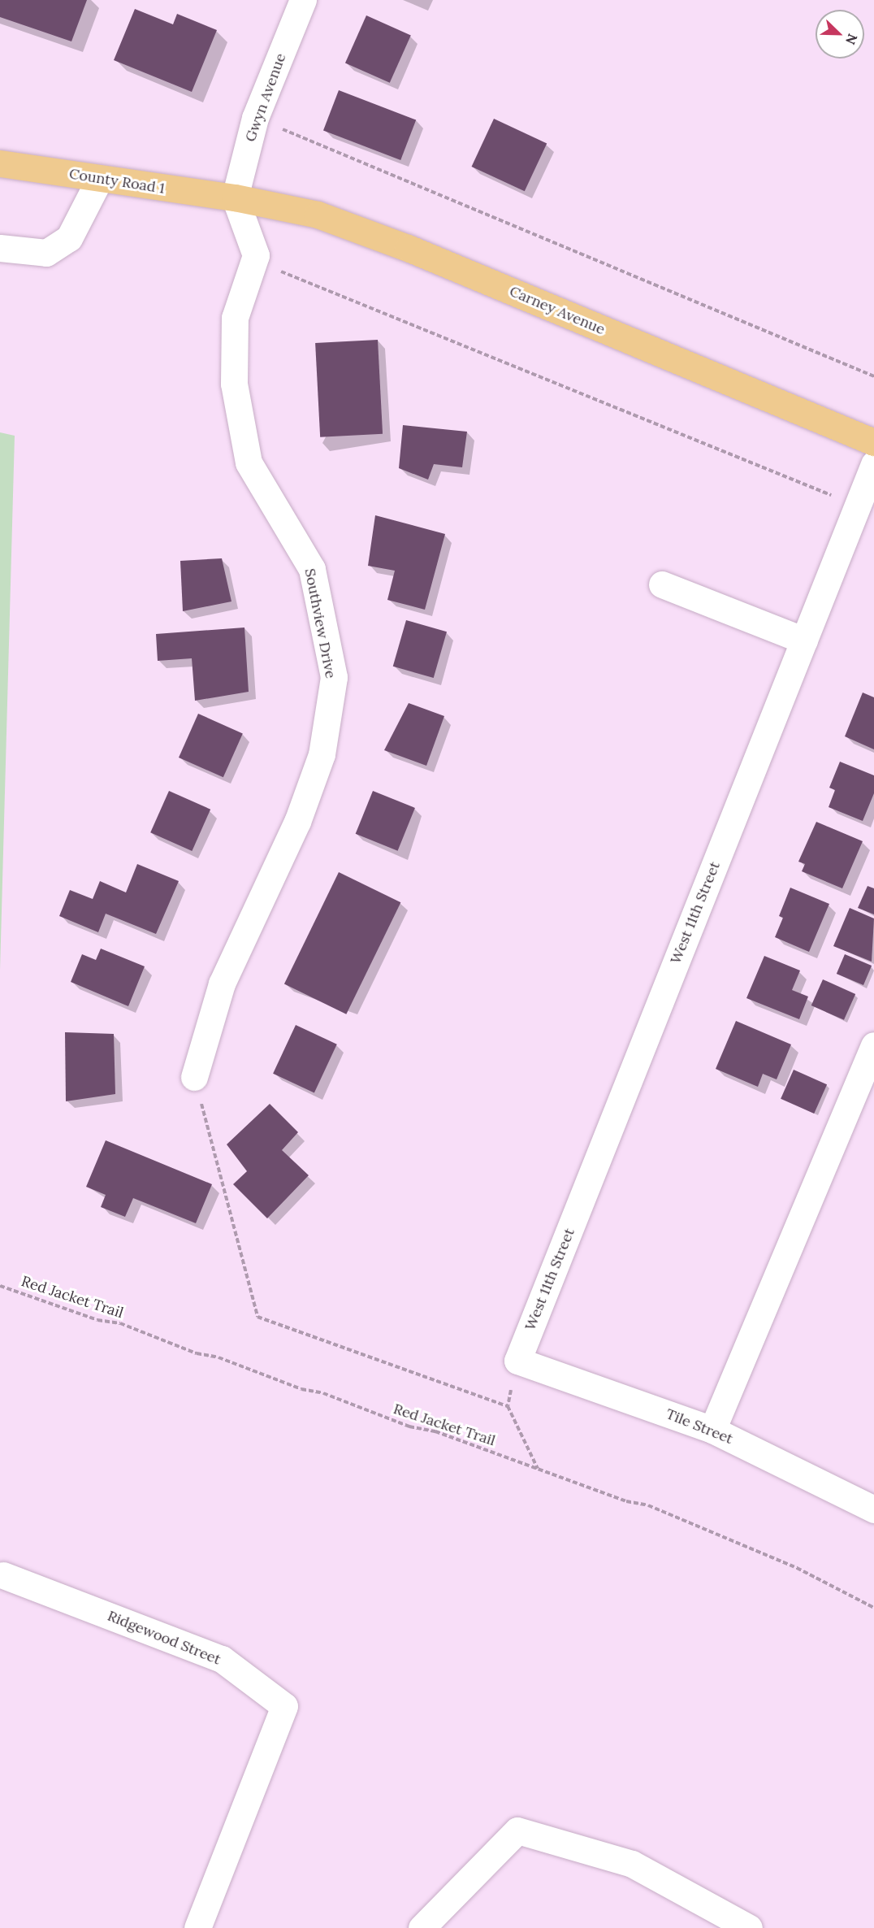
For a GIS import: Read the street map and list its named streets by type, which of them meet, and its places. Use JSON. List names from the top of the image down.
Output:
{
  "streets": {
    "main road": ["County Road 1", "Carney Avenue"],
    "street": [
      "Gwyn Avenue",
      "Southview Drive",
      "West 11th Street",
      "Tile Street",
      "Ridgewood Street"
    ],
    "path": ["Red Jacket Trail"]
  },
  "crossings": [
    ["Gwyn Avenue", "County Road 1"],
    ["Gwyn Avenue", "Carney Avenue"],
    ["County Road 1", "Carney Avenue"],
    ["West 11th Street", "Tile Street"]
  ],
  "north": "bottom right"
}
